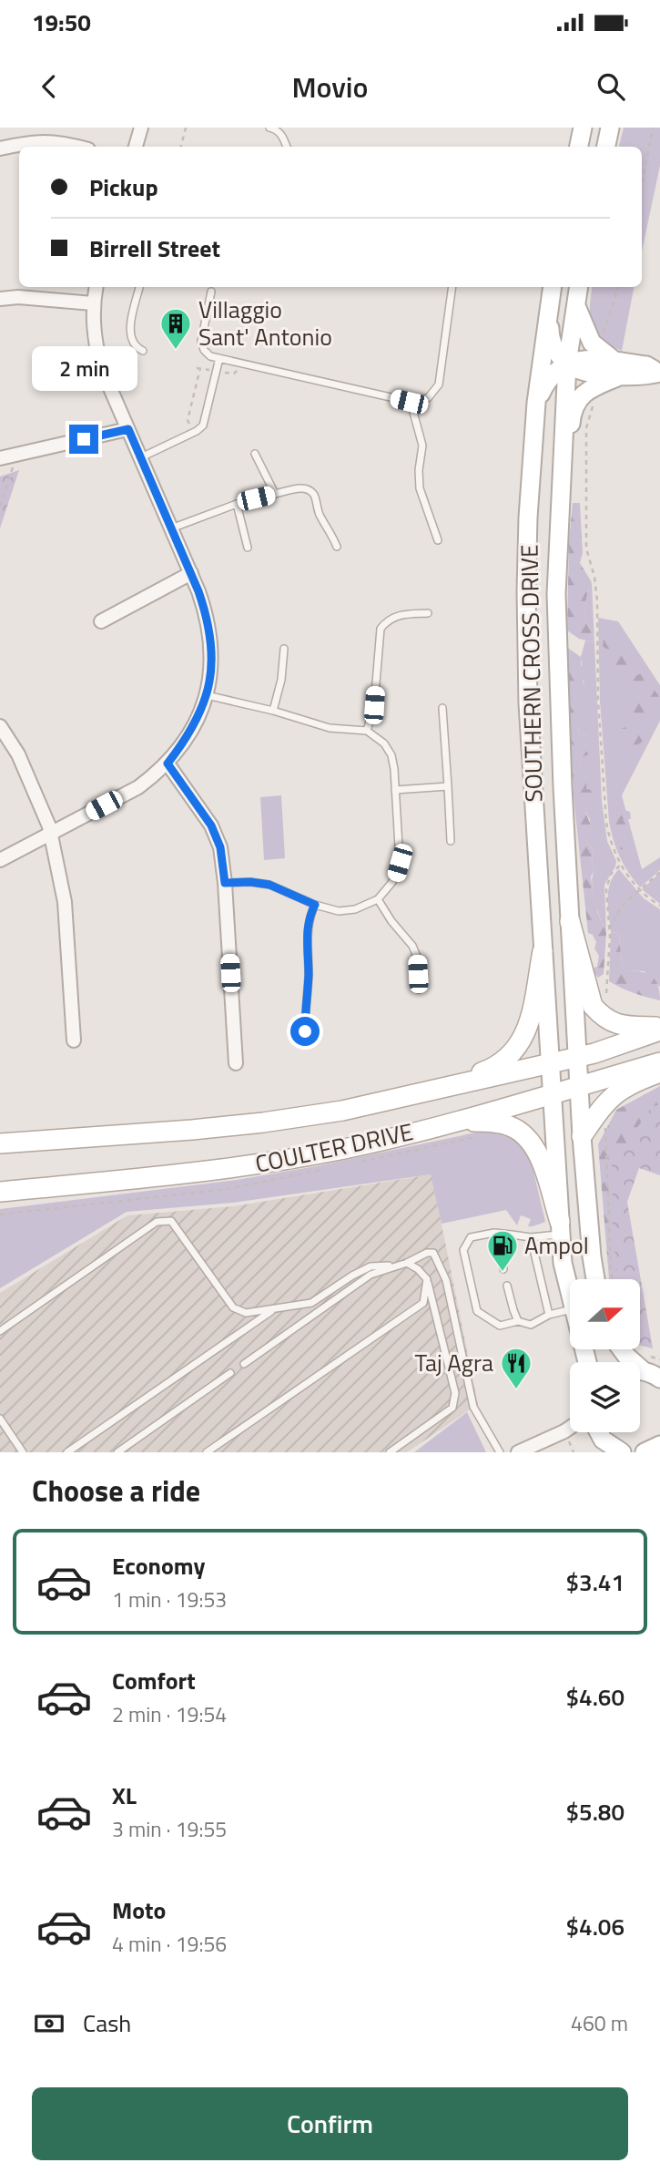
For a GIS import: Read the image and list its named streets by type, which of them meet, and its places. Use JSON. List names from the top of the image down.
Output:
{
  "streets": {
    "main road": ["SOUTHERN CROSS DRIVE", "COULTER DRIVE"]
  },
  "crossings": [
    ["SOUTHERN CROSS DRIVE", "COULTER DRIVE"]
  ],
  "places": {
    "building": ["Villaggio Sant' Antonio"],
    "fuel station": ["Ampol"],
    "restaurant": ["Taj Agra"]
  },
  "north": "right",
  "page": {
    "status": "19:50",
    "header": "Movio",
    "banner": ["Pickup", "Birrell Street"],
    "bubble": "2 min",
    "heading": "Choose a ride",
    "list": [
      {
        "name": "Economy",
        "note": "1 min · 19:53",
        "value": "$3.41"
      },
      {
        "name": "Comfort",
        "note": "2 min · 19:54",
        "value": "$4.60"
      },
      {
        "name": "XL",
        "note": "3 min · 19:55",
        "value": "$5.80"
      },
      {
        "name": "Moto",
        "note": "4 min · 19:56",
        "value": "$4.06"
      }
    ],
    "pay": ["Cash", "460 m"],
    "buttons": "Confirm"
  }
}
